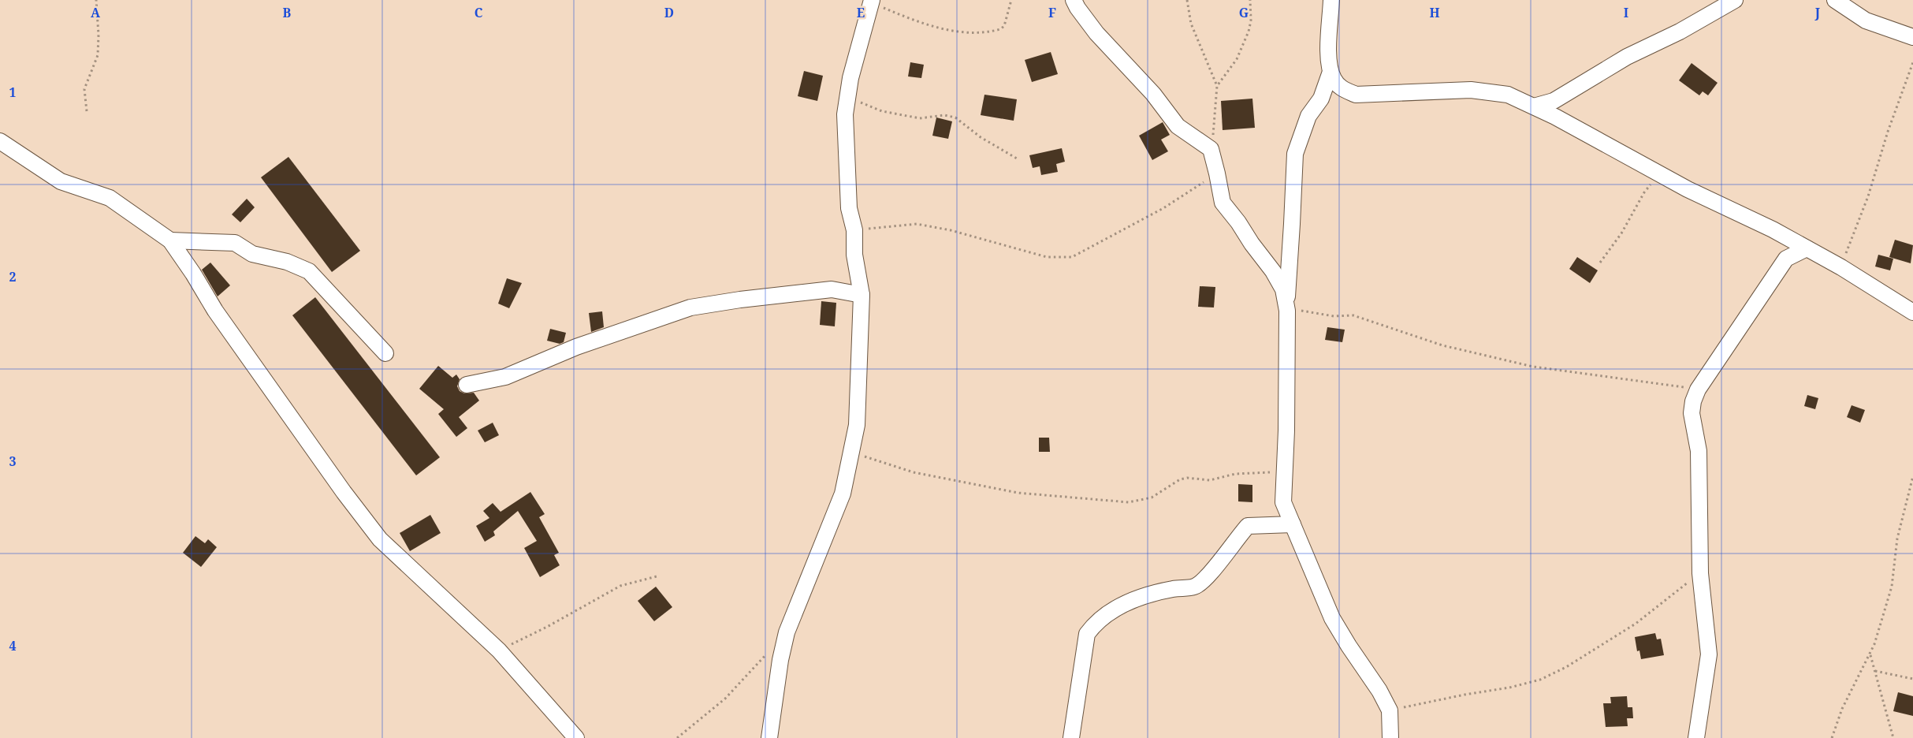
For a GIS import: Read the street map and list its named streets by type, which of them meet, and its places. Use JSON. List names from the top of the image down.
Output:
{
  "grid": {
    "columns": [
      "A",
      "B",
      "C",
      "D",
      "E",
      "F",
      "G",
      "H",
      "I",
      "J"
    ],
    "rows": [
      "1",
      "2",
      "3",
      "4"
    ]
  }
}
